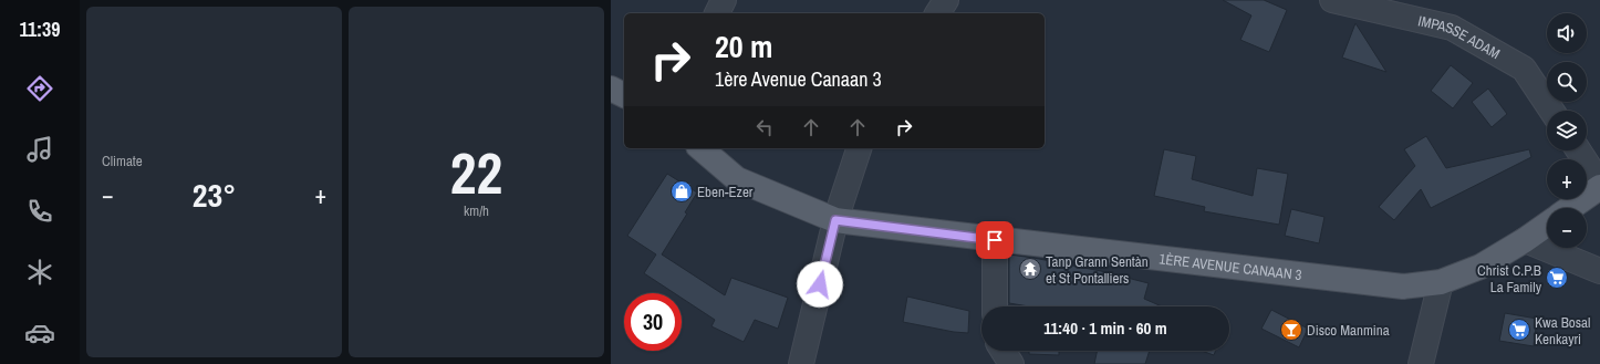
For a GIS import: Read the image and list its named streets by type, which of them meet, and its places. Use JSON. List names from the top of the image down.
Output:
{
  "streets": {
    "main road": ["1ÈRE AVENUE CANAAN 3"],
    "street": ["IMPASSE ADAM"]
  },
  "places": {
    "shop": ["Eben-Ezer"],
    "temple": ["Tanp Grann Sentàn et St Pontalliers"],
    "supermarket": ["Christ C.P.B La Family", "Kwa Bosal Kenkayri"],
    "bar": ["Disco Manmina"]
  },
  "page": {
    "tabs": "11:39",
    "tile": [
      "Climate",
      ["22", "km/h"]
    ],
    "map_buttons": ["+", "−"],
    "turn": ["20 m", "1ère Avenue Canaan 3"],
    "heat": ["−", "23°", "+"],
    "limit": "30",
    "trip": "11:40 · 1 min · 60 m"
  }
}
